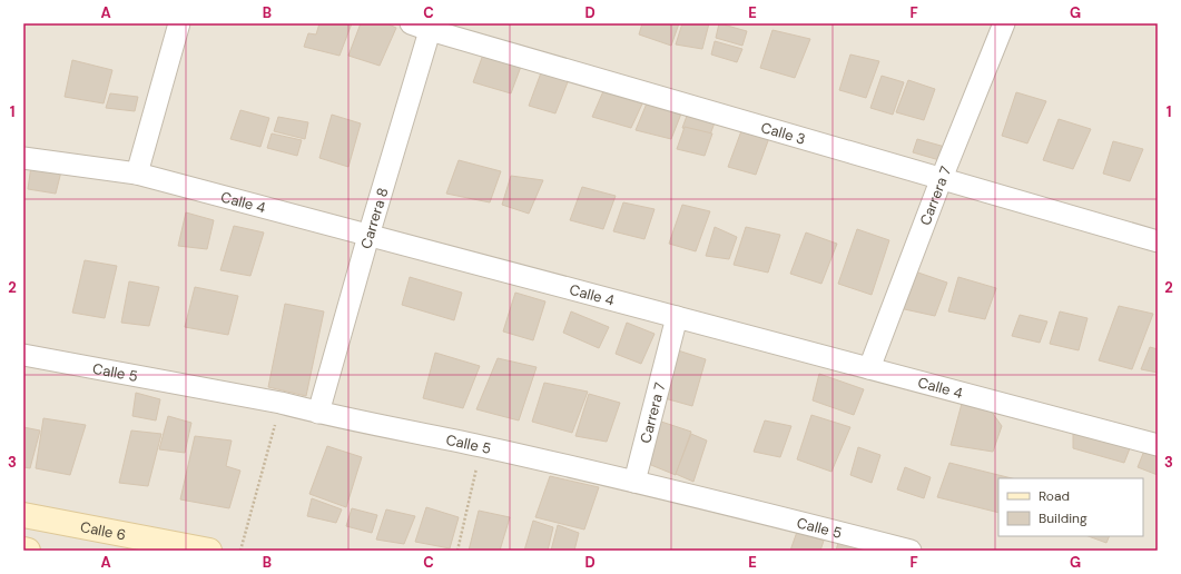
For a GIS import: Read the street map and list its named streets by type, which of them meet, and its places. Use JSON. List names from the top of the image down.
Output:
{
  "streets": {
    "street": [
      "Calle 3",
      "Carrera 7",
      "Calle 4",
      "Carrera 8",
      "Calle 5",
      "Calle 6"
    ]
  },
  "crossings": [
    ["Calle 3", "Carrera 7"],
    ["Calle 3", "Carrera 8"],
    ["Carrera 7", "Calle 4"],
    ["Carrera 7", "Calle 5"],
    ["Calle 4", "Carrera 8"],
    ["Carrera 8", "Calle 5"]
  ],
  "legend": ["Road", "Building"],
  "grid": {
    "columns": [
      "A",
      "B",
      "C",
      "D",
      "E",
      "F",
      "G"
    ],
    "rows": ["1", "2", "3"]
  }
}
